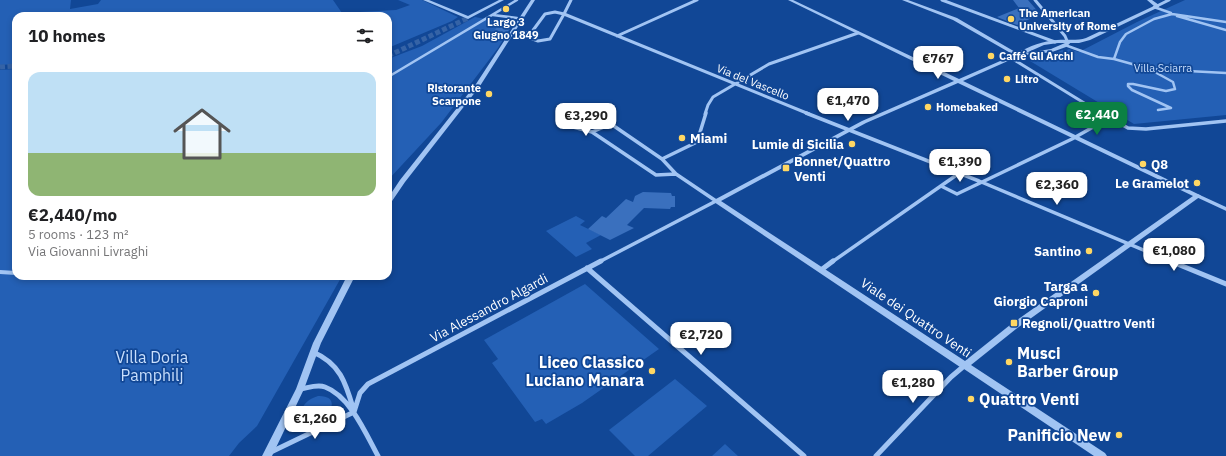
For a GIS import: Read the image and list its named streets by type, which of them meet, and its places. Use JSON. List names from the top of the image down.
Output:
{
  "streets": {
    "street": ["Via del Vascello", "Via Alessandro Algardi", "Viale dei Quattro Venti"]
  },
  "crossings": [
    ["Via Alessandro Algardi", "Viale dei Quattro Venti"]
  ],
  "parks": ["Villa Sciarra", "Villa Doria Pamphilj"],
  "places": {
    "other": [
      "Largo 3 Giugno 1849",
      "The American University of Rome",
      "Caffé Gli Archi",
      "Litro",
      "Ristorante Scarpone",
      "Homebaked",
      "Miami",
      "Lumie di Sicilia",
      "Q8",
      "Le Gramelot",
      "Santino",
      "Targa a Giorgio Caproni",
      "Musci Barber Group",
      "Liceo Classico Luciano Manara",
      "Quattro Venti",
      "Panificio New"
    ],
    "transit": ["Bonnet/Quattro Venti", "Regnoli/Quattro Venti"]
  },
  "page": {
    "heading": "10 homes",
    "price": [
      "€767",
      "€1,470",
      "€2,440",
      "€3,290",
      "€1,390",
      "€2,360",
      "€1,080",
      "€2,720",
      "€1,280",
      "€1,260"
    ],
    "list": [
      {
        "name": "€2,440/mo",
        "note": "5 rooms · 123 m² · Via Giovanni Livraghi"
      }
    ]
  }
}
